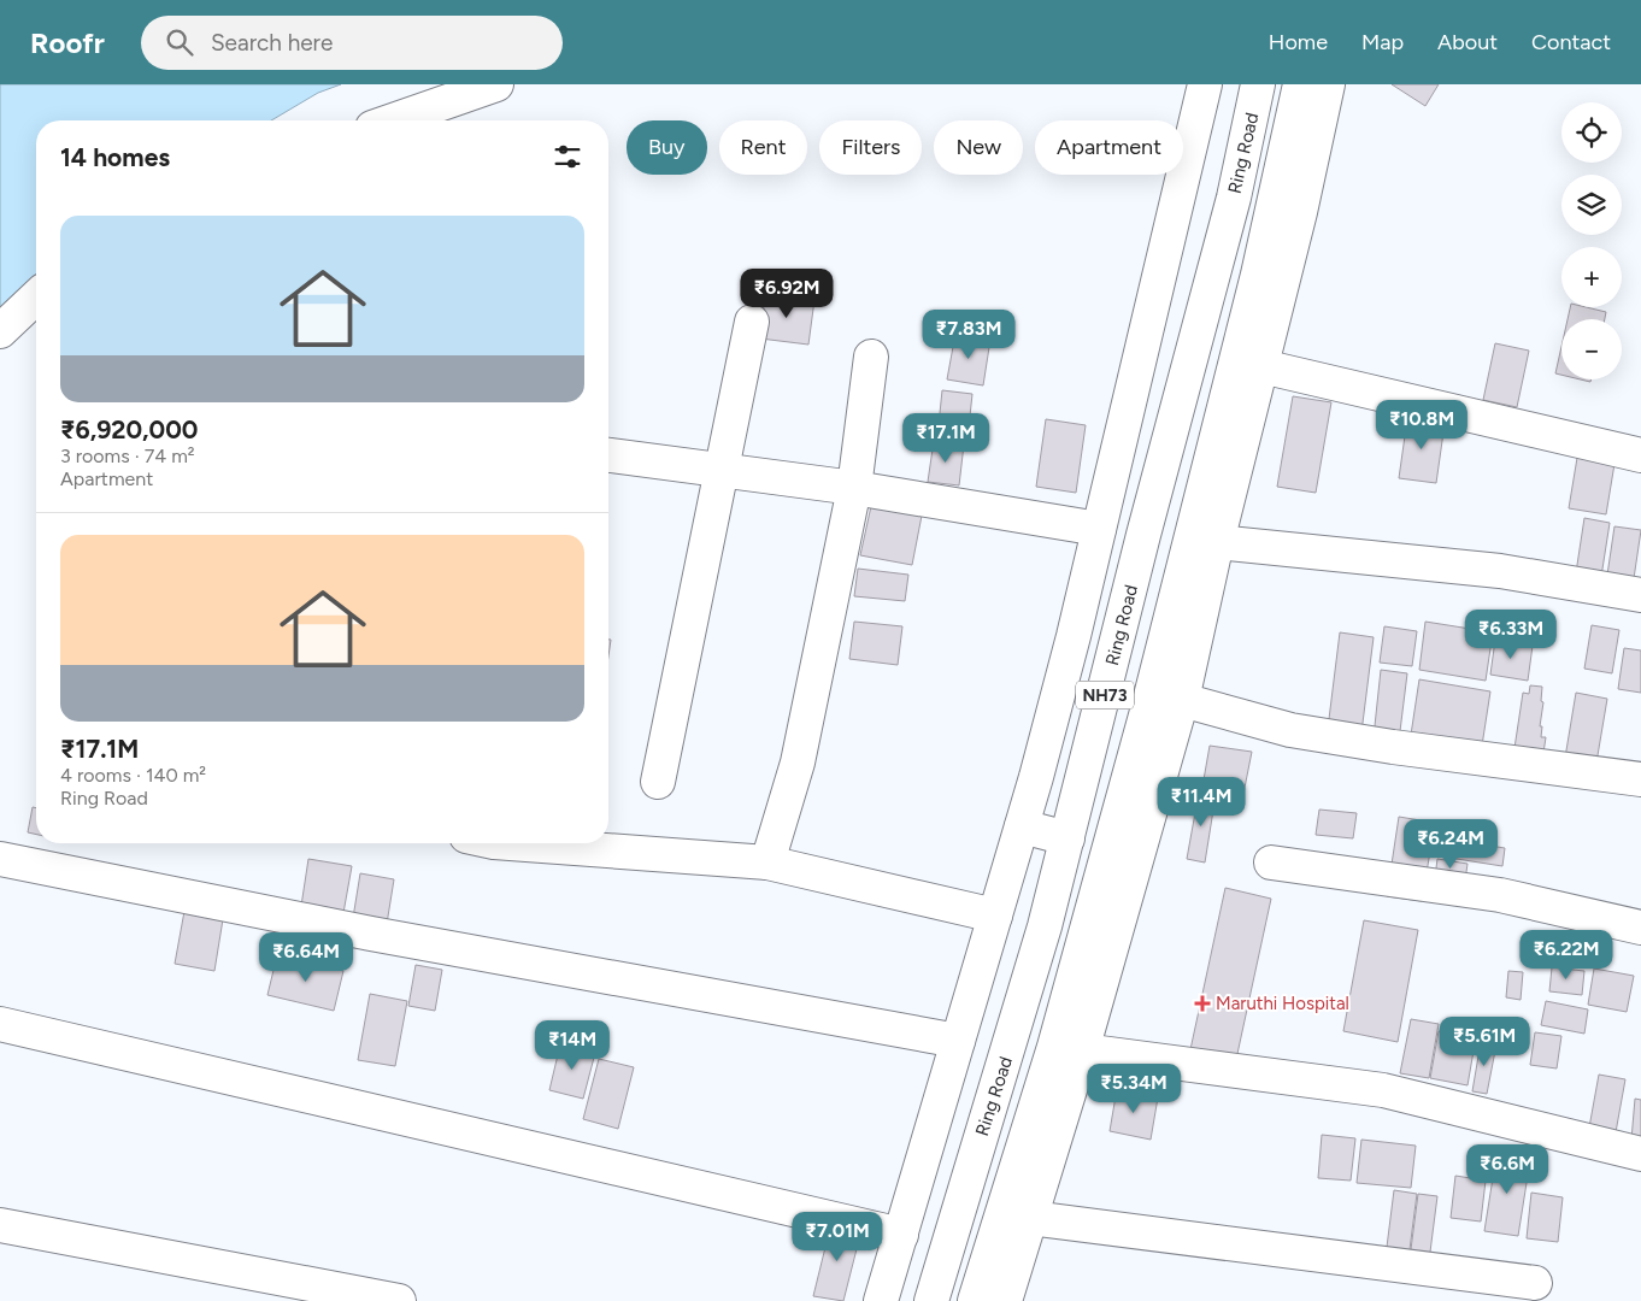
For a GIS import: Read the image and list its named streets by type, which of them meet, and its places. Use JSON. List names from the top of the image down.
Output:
{
  "streets": {
    "main road": ["Ring Road", "NH73"]
  },
  "places": {
    "health": ["Maruthi Hospital"]
  },
  "page": {
    "header": "Roofr",
    "search": "Search here",
    "nav": [
      "Home",
      "Map",
      "About",
      "Contact"
    ],
    "map_buttons": ["+", "−"],
    "chip": [
      "Buy",
      "Rent",
      "Filters",
      "New",
      "Apartment"
    ],
    "heading": "14 homes",
    "list": [
      {
        "name": "₹6,920,000",
        "note": "3 rooms · 74 m² · Apartment"
      },
      {
        "name": "₹17.1M",
        "note": "4 rooms · 140 m² · Ring Road"
      }
    ],
    "price": [
      "₹6.92M",
      "₹7.83M",
      "₹10.8M",
      "₹17.1M",
      "₹6.33M",
      "₹11.4M",
      "₹6.24M",
      "₹6.22M",
      "₹6.64M",
      "₹5.61M",
      "₹14M",
      "₹5.34M",
      "₹6.6M",
      "₹7.01M"
    ]
  }
}
